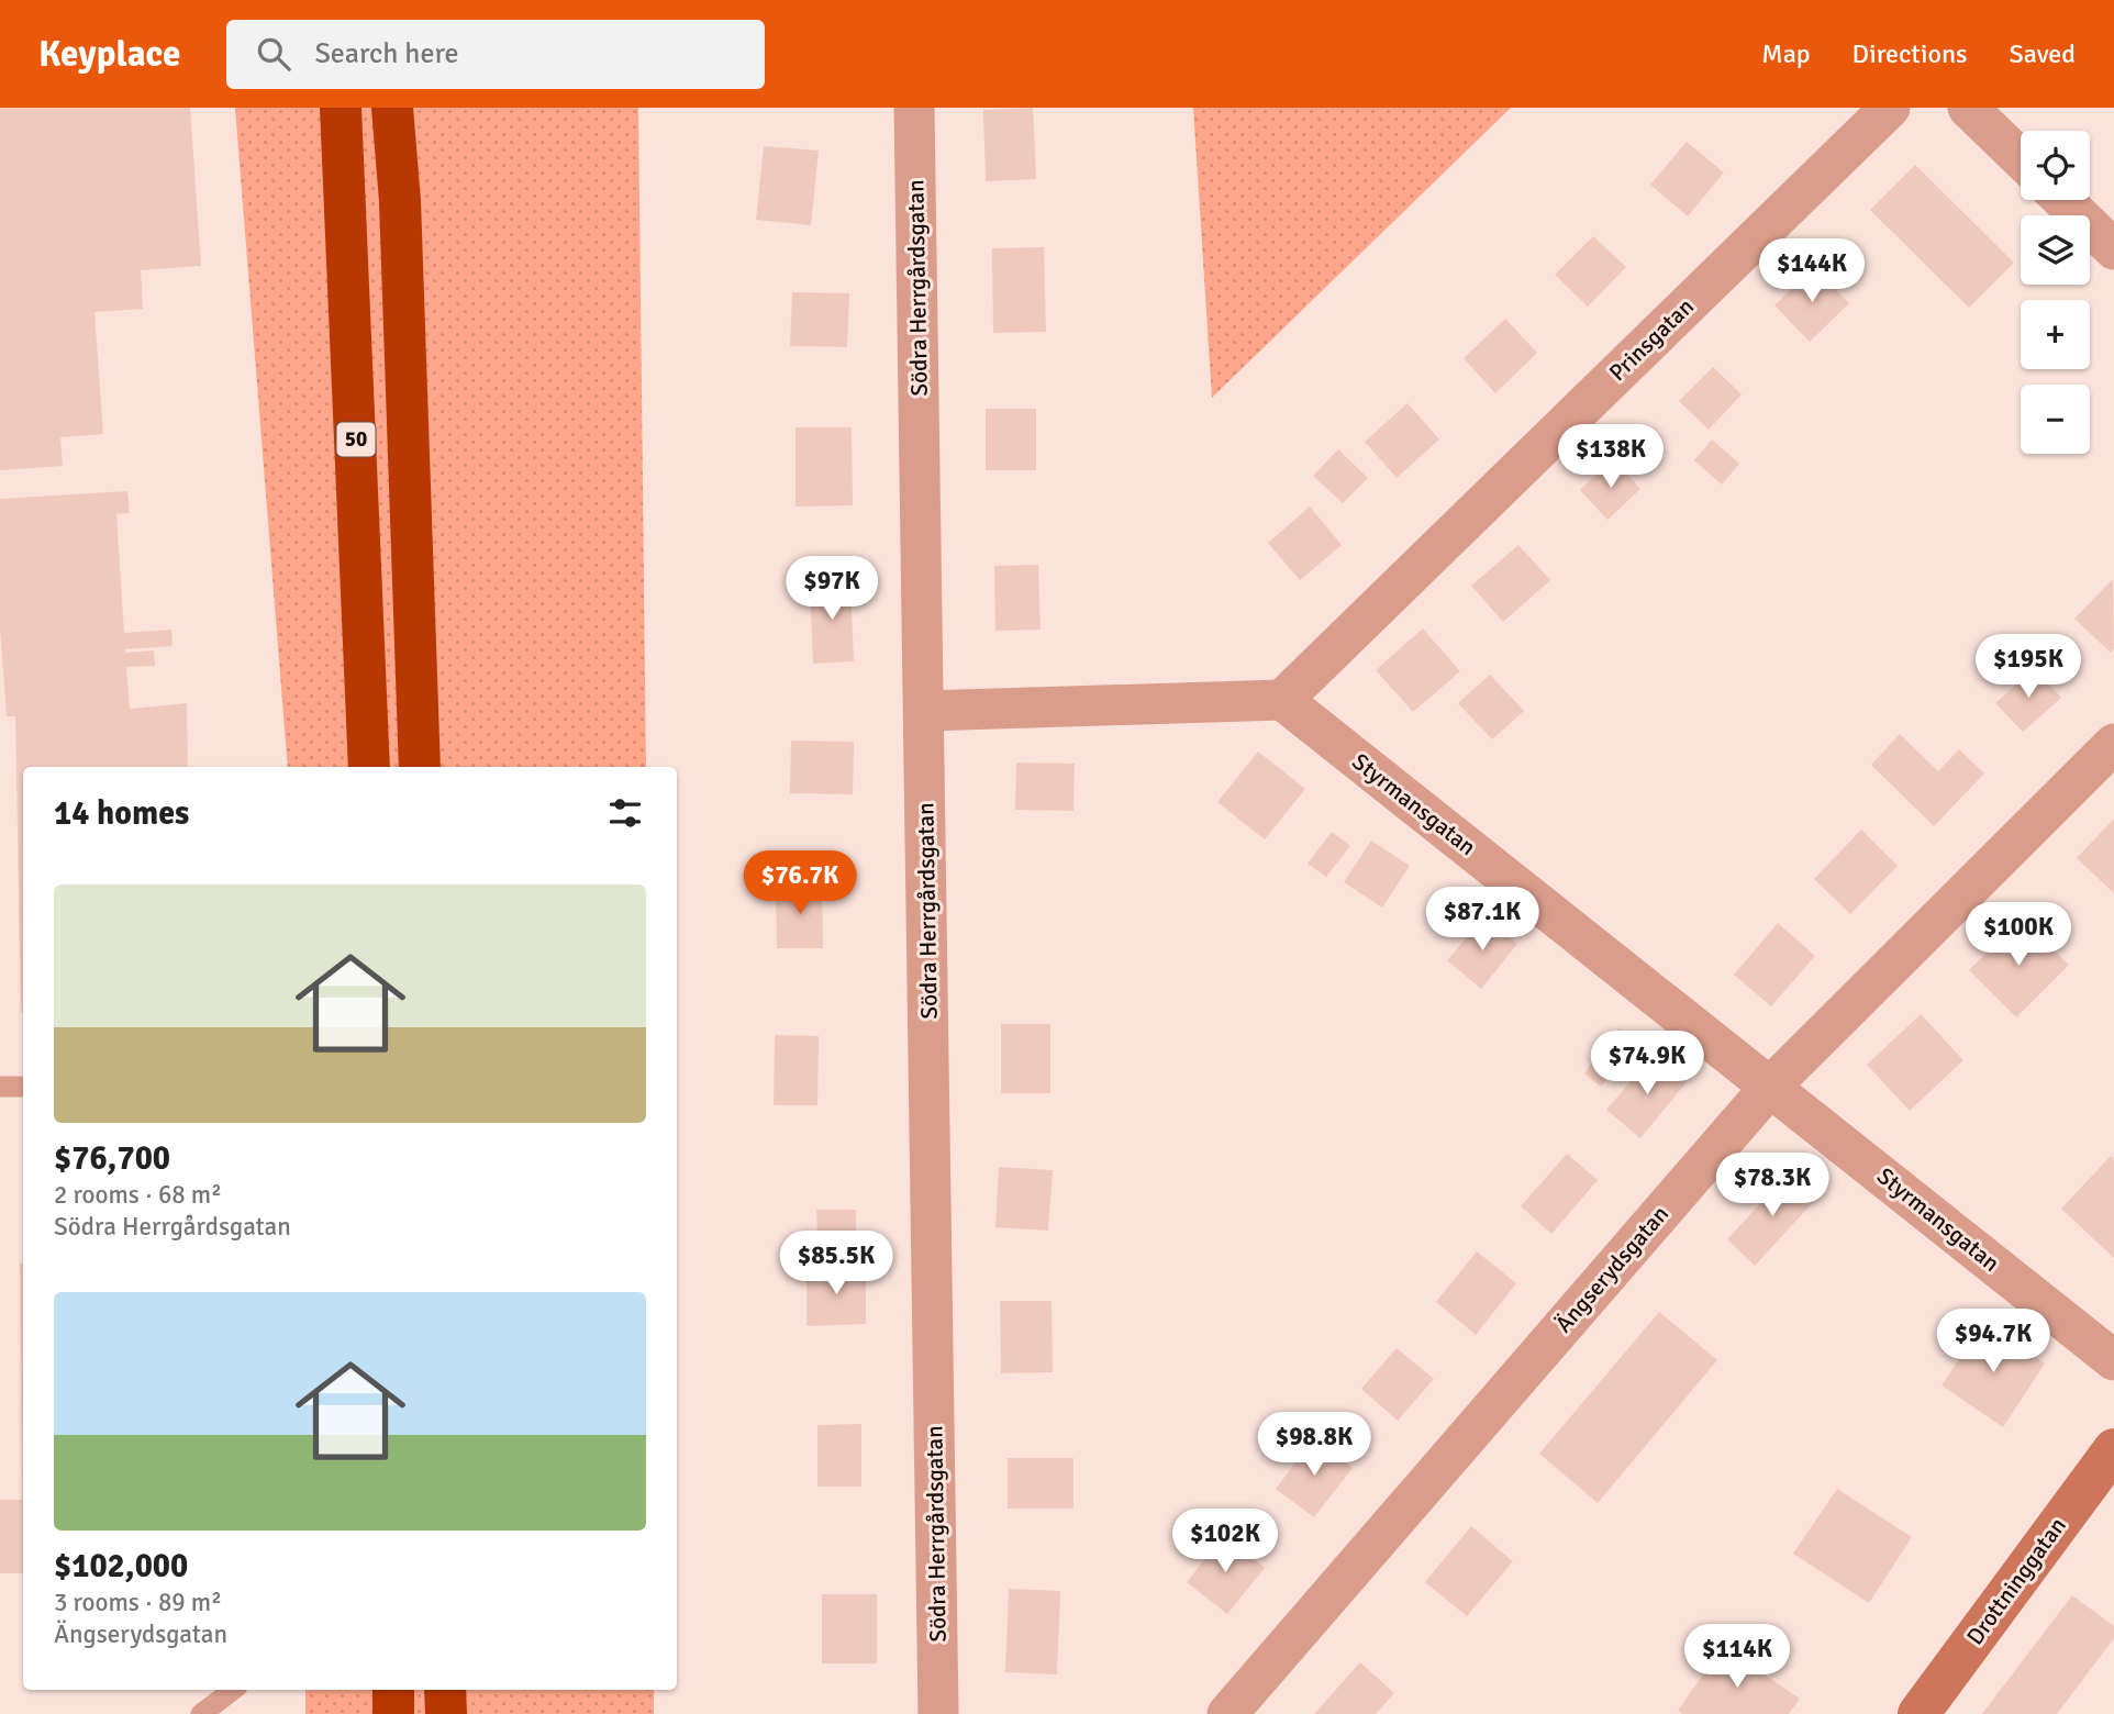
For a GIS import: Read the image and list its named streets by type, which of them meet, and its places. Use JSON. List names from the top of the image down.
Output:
{
  "streets": {
    "highway": ["50"],
    "street": [
      "Södra Herrgårdsgatan",
      "Prinsgatan",
      "Styrmansgatan",
      "Ängserydsgatan",
      "Drottninggatan"
    ]
  },
  "crossings": [
    ["Prinsgatan", "Styrmansgatan"],
    ["Styrmansgatan", "Ängserydsgatan"]
  ],
  "page": {
    "header": "Keyplace",
    "search": "Search here",
    "nav": ["Map", "Directions", "Saved"],
    "map_buttons": ["+", "−"],
    "price": [
      "$144K",
      "$138K",
      "$97K",
      "$195K",
      "$76.7K",
      "$87.1K",
      "$100K",
      "$74.9K",
      "$78.3K",
      "$85.5K",
      "$94.7K",
      "$98.8K",
      "$102K",
      "$114K"
    ],
    "heading": "14 homes",
    "list": [
      {
        "name": "$76,700",
        "note": "2 rooms · 68 m² · Södra Herrgårdsgatan"
      },
      {
        "name": "$102,000",
        "note": "3 rooms · 89 m² · Ängserydsgatan"
      }
    ]
  }
}
